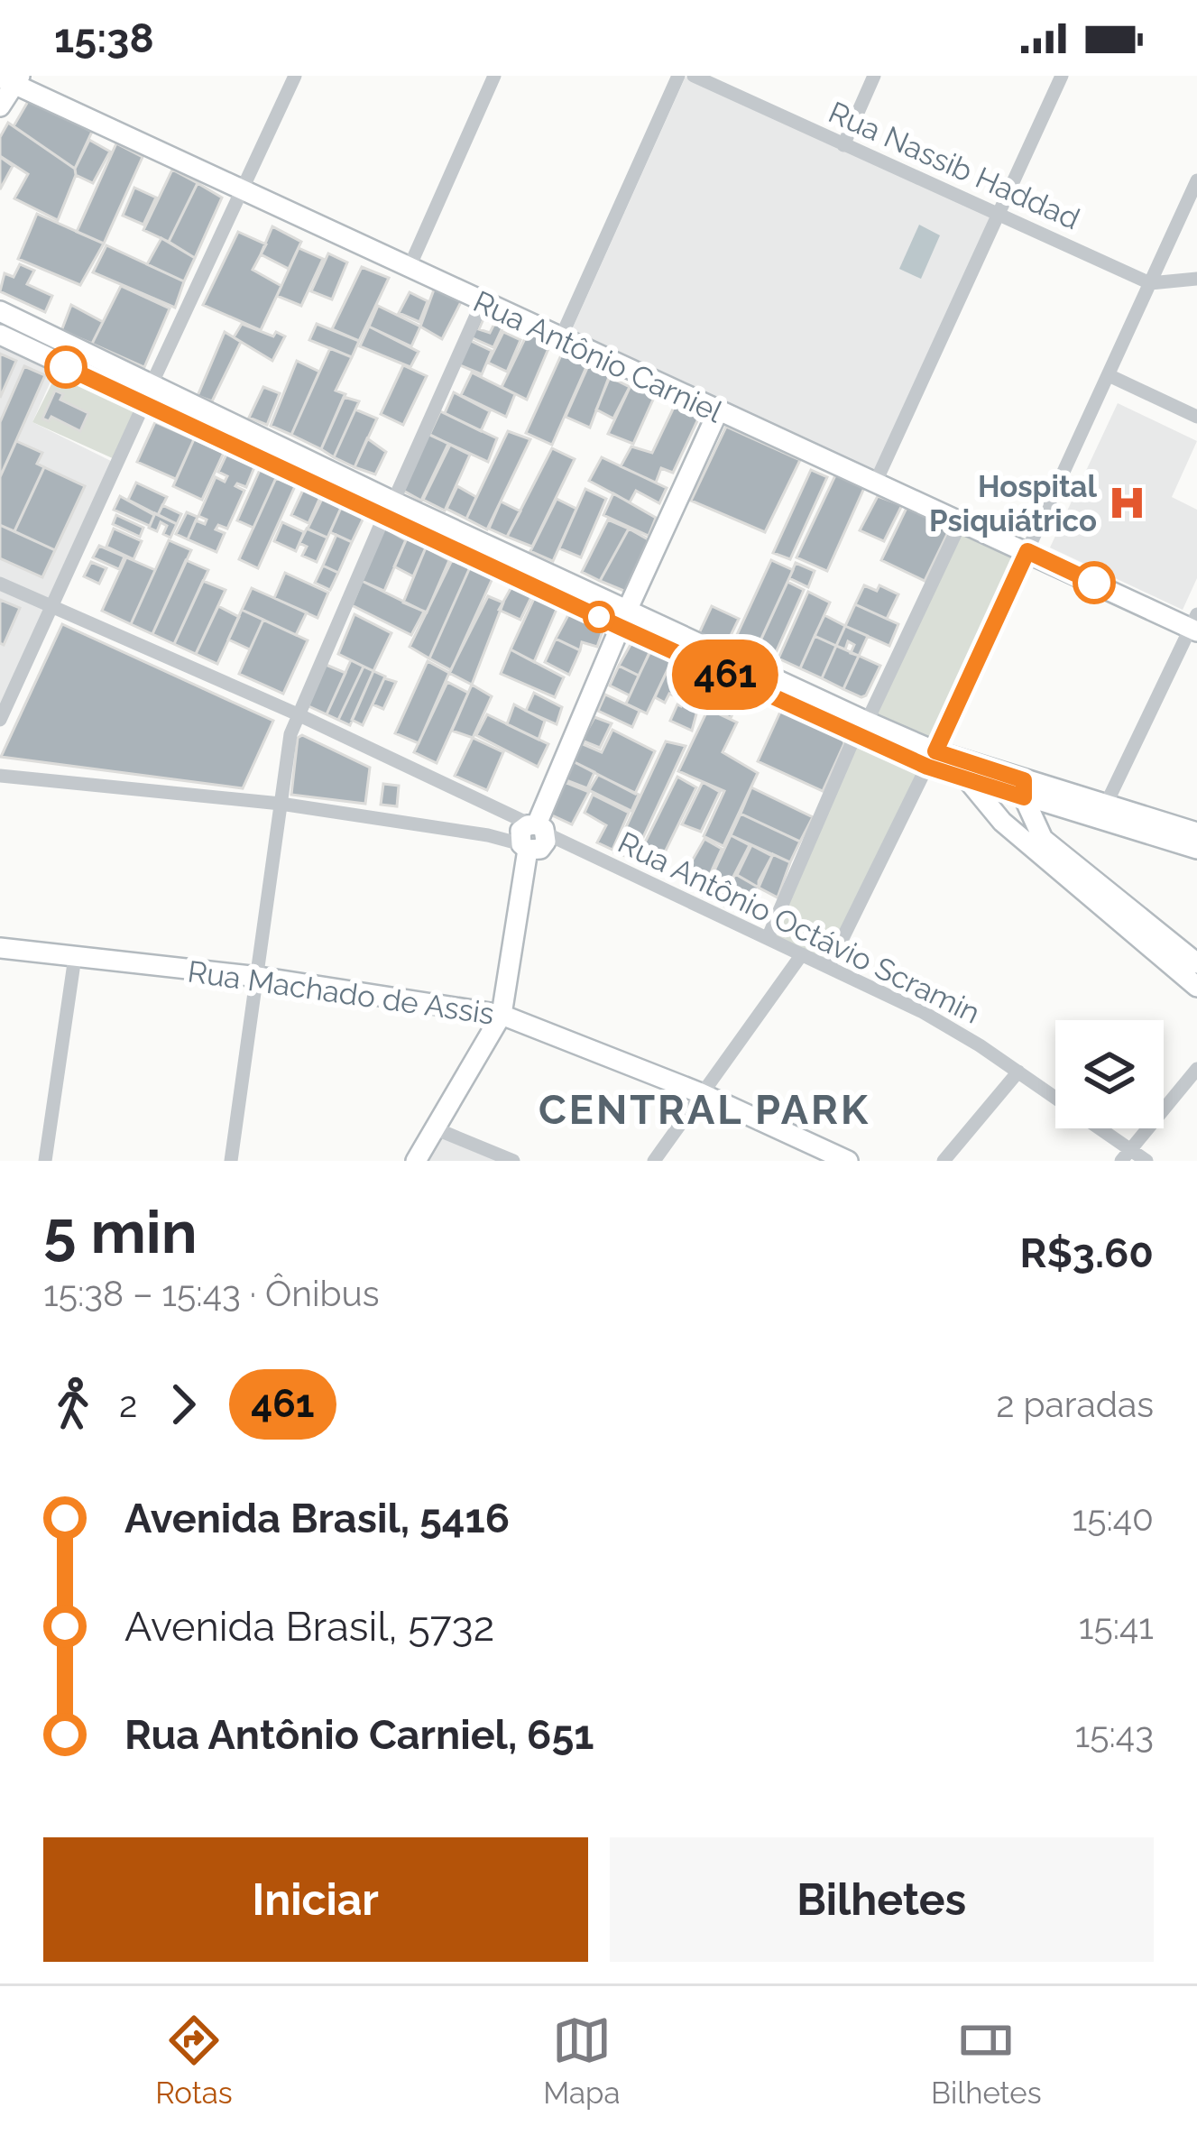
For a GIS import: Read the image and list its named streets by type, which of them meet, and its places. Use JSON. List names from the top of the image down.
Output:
{
  "streets": {
    "street": [
      "Rua Nassib Haddad",
      "Rua Antônio Carniel",
      "Rua Antônio Octávio Scramin",
      "Rua Machado de Assis"
    ]
  },
  "districts": ["CENTRAL PARK"],
  "places": {
    "hospital": ["Hospital Psiquiátrico"]
  },
  "lines": ["bus line 461"],
  "page": {
    "status": "15:38",
    "on_map": "461",
    "heading": ["5 min", "15:38 – 15:43 · Ônibus", "R$3.60"],
    "legs": ["2", "461", "2 paradas"],
    "list": [
      {
        "name": "Avenida Brasil, 5416",
        "value": "15:40"
      },
      {
        "name": "Avenida Brasil, 5732",
        "value": "15:41"
      },
      {
        "name": "Rua Antônio Carniel, 651",
        "value": "15:43"
      }
    ],
    "buttons": ["Iniciar", "Bilhetes"],
    "tabs": ["Rotas", "Mapa", "Bilhetes"]
  }
}
